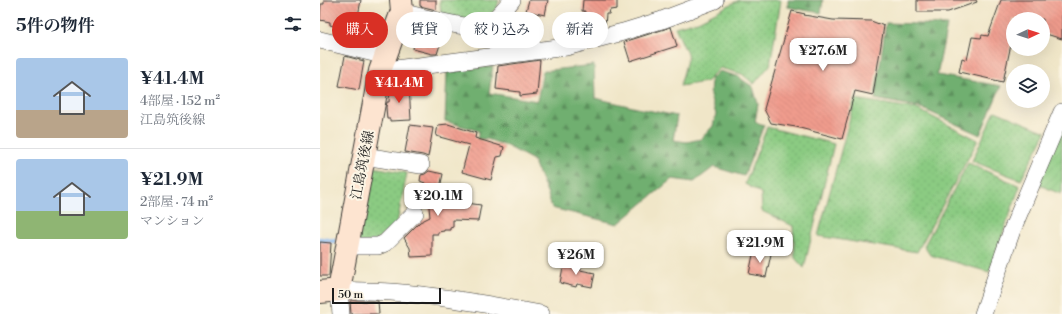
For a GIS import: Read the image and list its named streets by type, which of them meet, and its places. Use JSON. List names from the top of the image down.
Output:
{
  "streets": {
    "main road": ["江島筑後線"]
  },
  "scale_bar": "50 m",
  "north": "right",
  "page": {
    "heading": "5件の物件",
    "chip": [
      "購入",
      "賃貸",
      "絞り込み",
      "新着"
    ],
    "price": [
      "¥27.6M",
      "¥41.4M",
      "¥20.1M",
      "¥21.9M",
      "¥26M"
    ],
    "list": [
      {
        "name": "¥41.4M",
        "note": "4部屋 · 152 m² · 江島筑後線"
      },
      {
        "name": "¥21.9M",
        "note": "2部屋 · 74 m² · マンション"
      }
    ],
    "scale": "50 m"
  }
}
